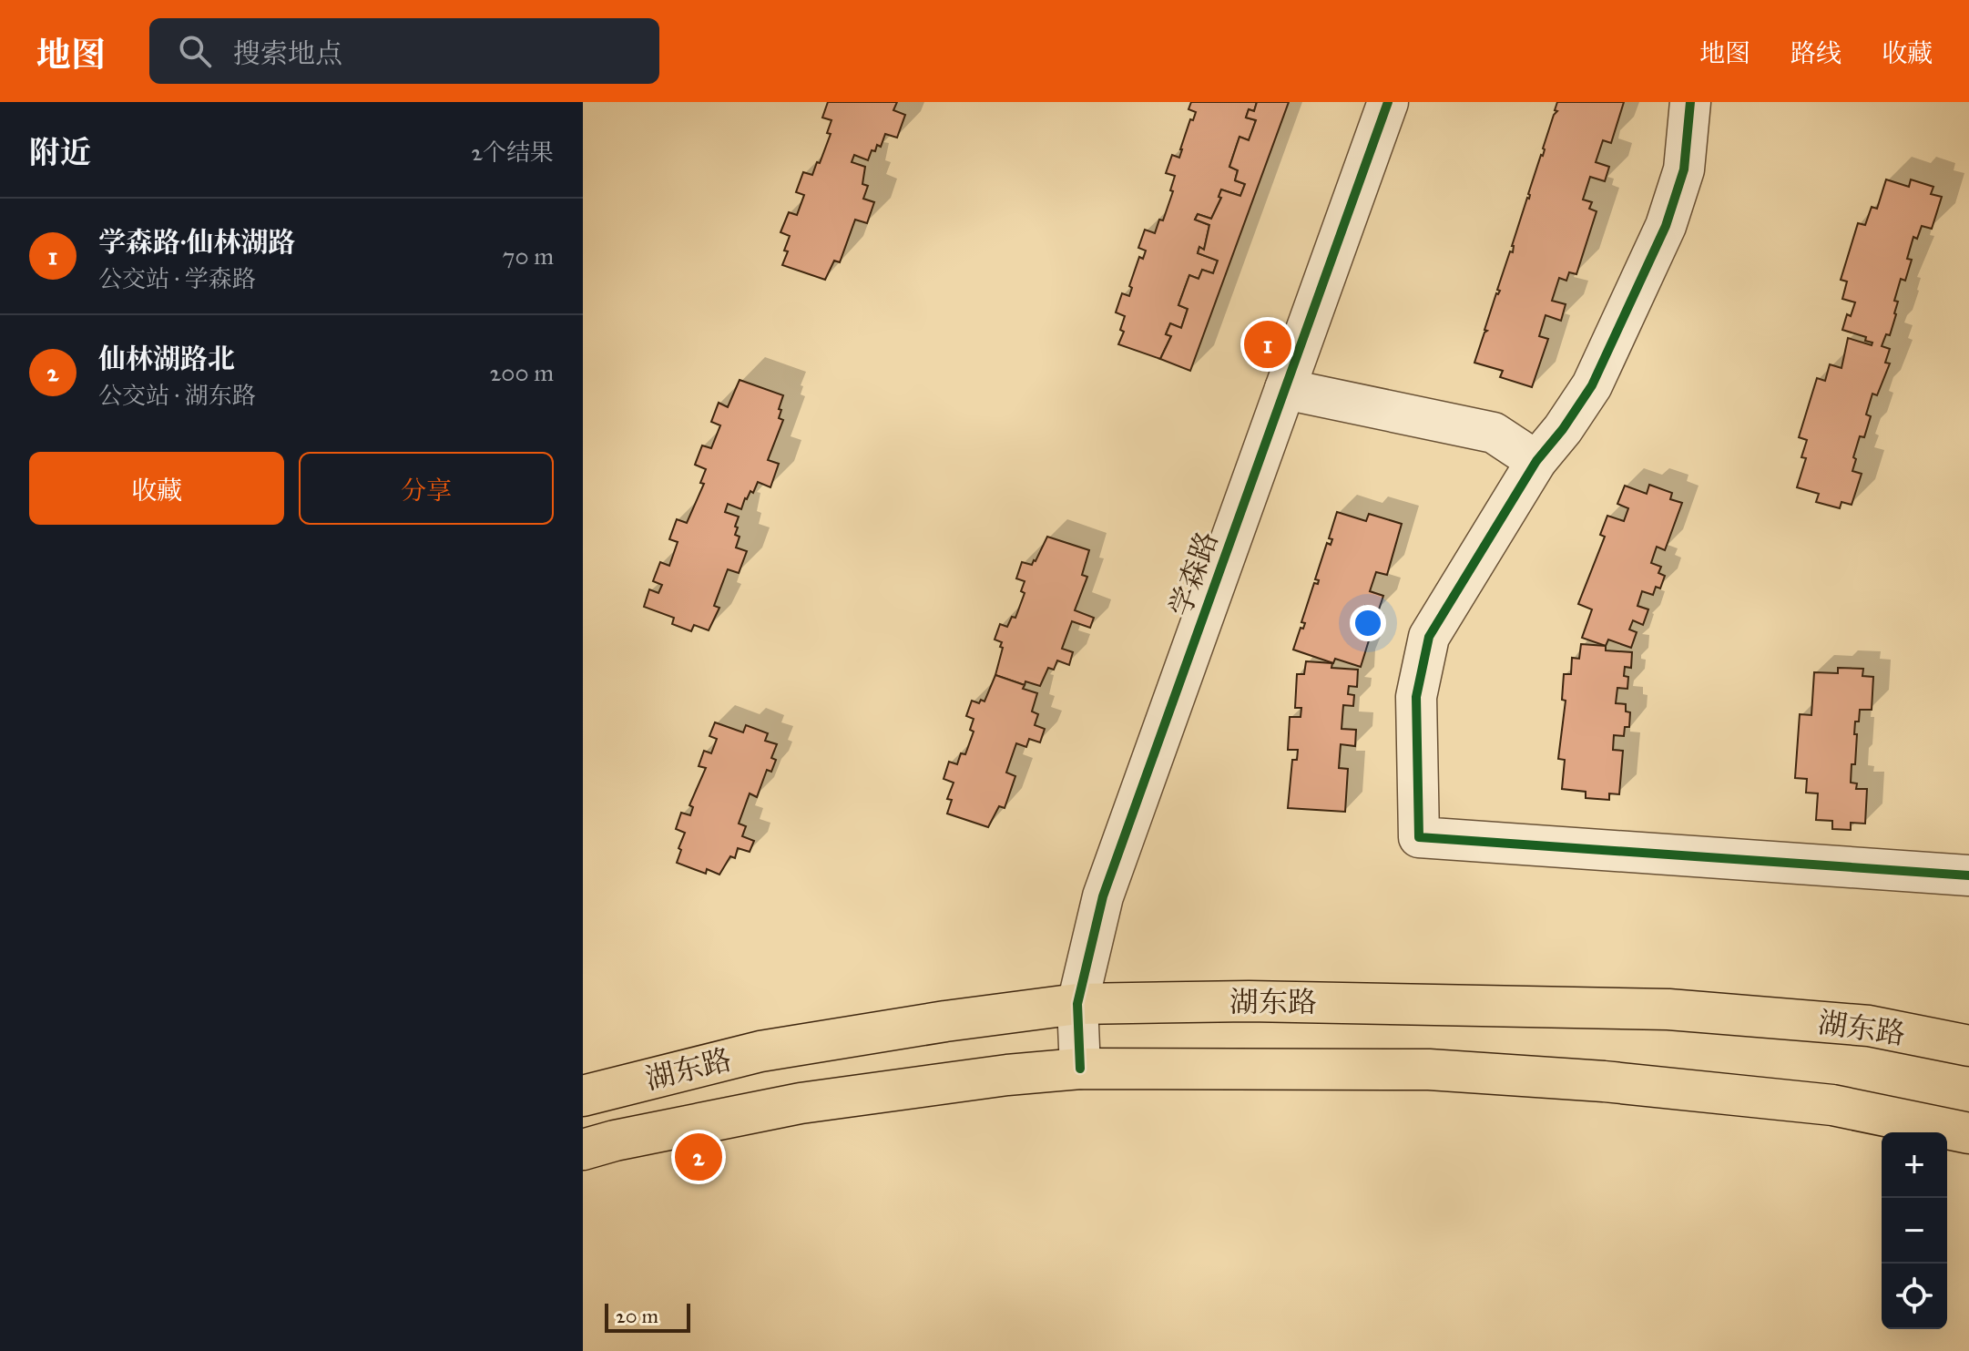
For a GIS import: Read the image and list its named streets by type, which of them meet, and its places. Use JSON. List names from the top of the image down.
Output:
{
  "streets": {
    "main road": ["湖东路"],
    "street": ["学森路"]
  },
  "crossings": [
    ["学森路", "湖东路"]
  ],
  "scale_bar": "20 m",
  "page": {
    "header": "地图",
    "search": "搜索地点",
    "nav": ["地图", "路线", "收藏"],
    "heading": ["附近", "2个结果"],
    "list": [
      {
        "mark": "1",
        "name": "学森路·仙林湖路",
        "note": "公交站 · 学森路",
        "value": "70 m"
      },
      {
        "mark": "2",
        "name": "仙林湖路北",
        "note": "公交站 · 湖东路",
        "value": "200 m"
      }
    ],
    "pins": ["1", "2"],
    "buttons": ["收藏", "分享"],
    "map_buttons": ["+", "−"],
    "scale": "20 m"
  }
}
